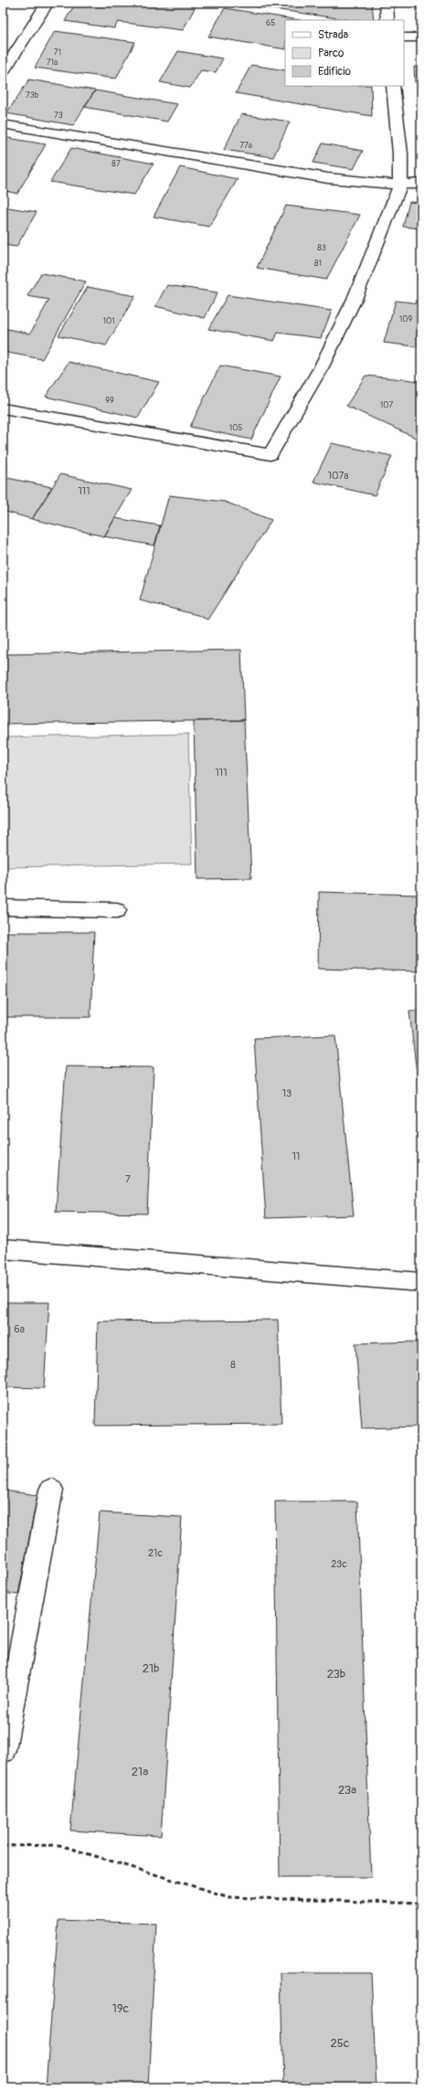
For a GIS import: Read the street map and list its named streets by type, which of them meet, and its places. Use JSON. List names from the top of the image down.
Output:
{
  "house_numbers": [
    "65",
    "71",
    "71a",
    "73b",
    "73",
    "77a",
    "87",
    "83",
    "81",
    "109",
    "101",
    "99",
    "107",
    "105",
    "107a",
    "111",
    "111",
    "13",
    "11",
    "7",
    "6a",
    "8",
    "21c",
    "23c",
    "21b",
    "23b",
    "21a",
    "23a",
    "19c",
    "25c"
  ],
  "legend": ["Strada", "Parco", "Edificio"]
}
